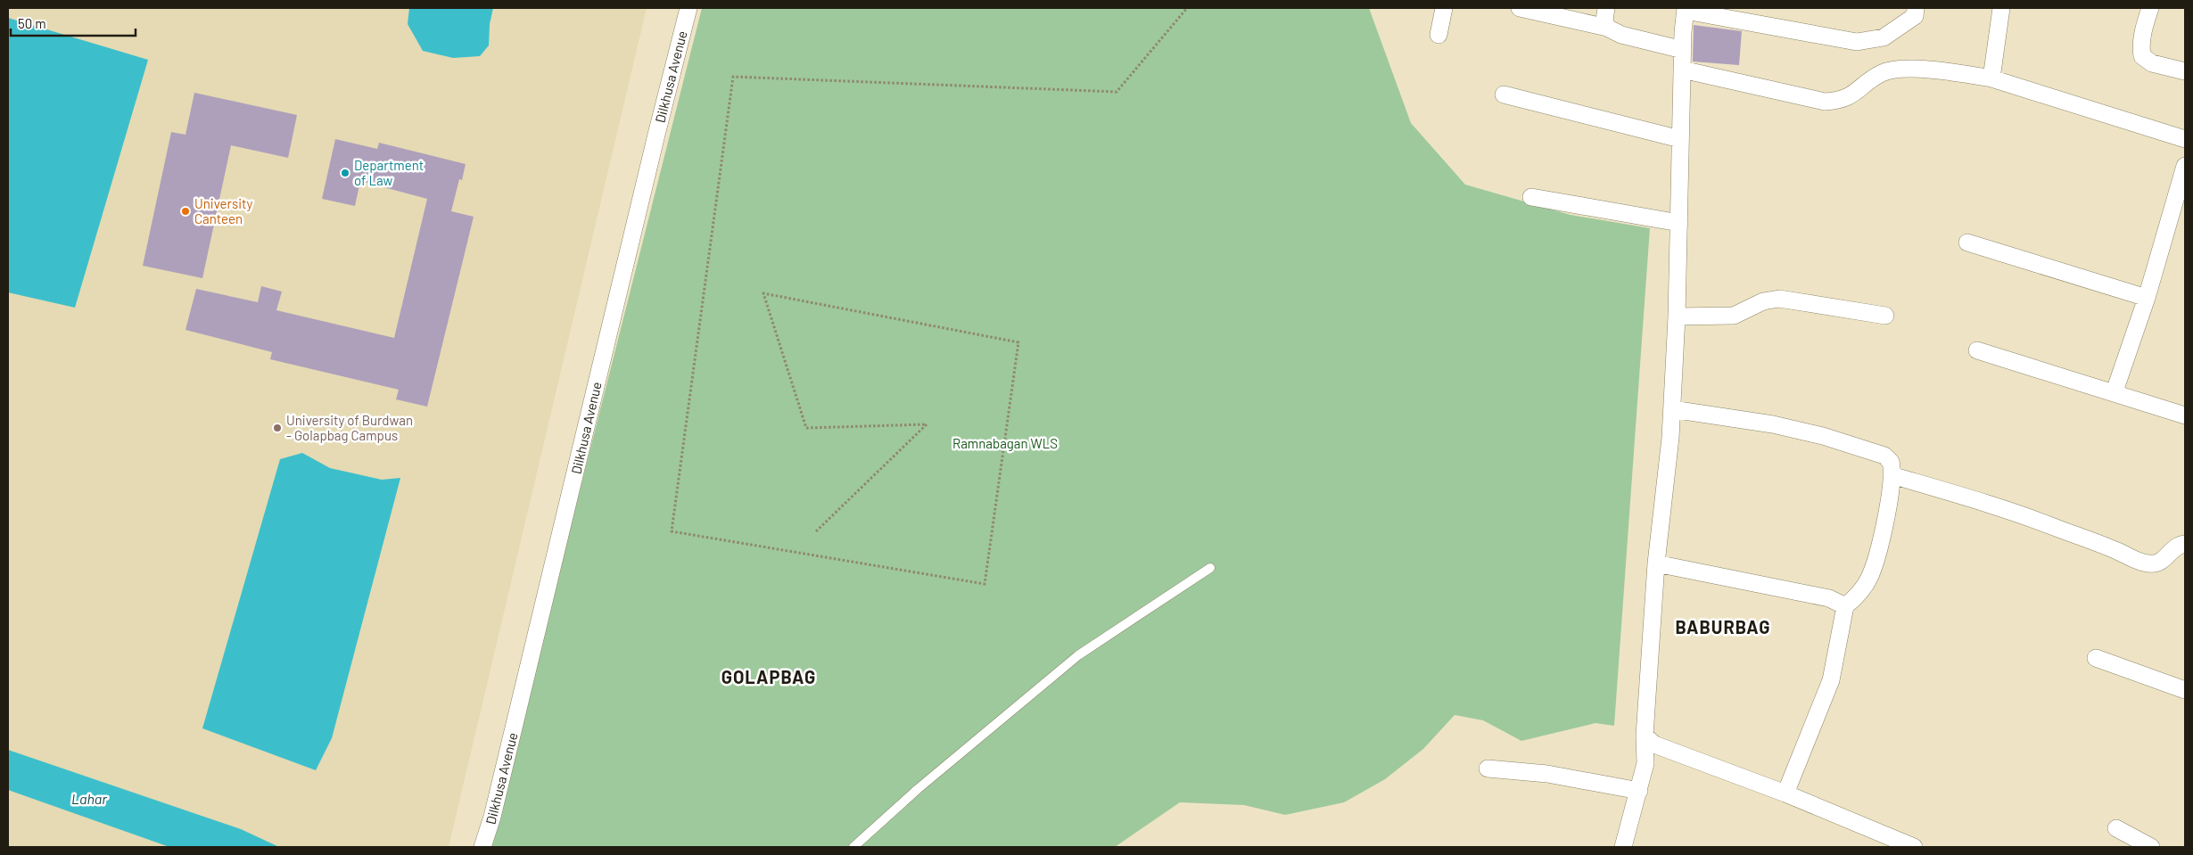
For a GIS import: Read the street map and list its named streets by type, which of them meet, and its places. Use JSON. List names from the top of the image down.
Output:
{
  "streets": {
    "street": ["Dilkhusa Avenue"]
  },
  "districts": ["BABURBAG", "GOLAPBAG"],
  "water": ["Lahar"],
  "parks": ["Ramnabagan WLS"],
  "places": ["Department of Law", "University Canteen", "University of Burdwan - Golapbag Campus"],
  "scale_bar": "50 m"
}
